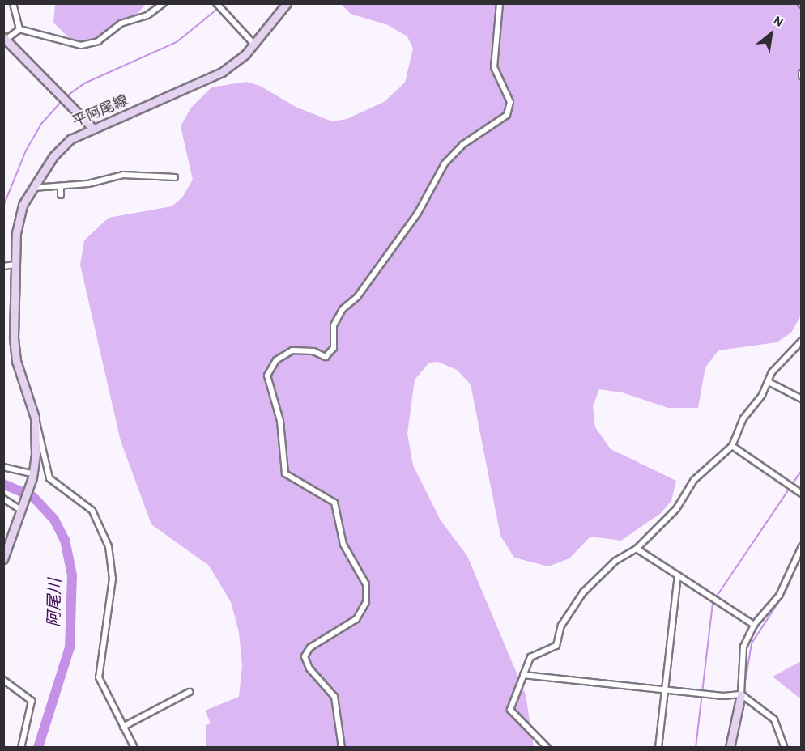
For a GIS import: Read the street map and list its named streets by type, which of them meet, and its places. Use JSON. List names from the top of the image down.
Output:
{
  "streets": {
    "main road": ["平阿尾線"]
  },
  "water": ["阿尾川"],
  "north": "top right"
}
